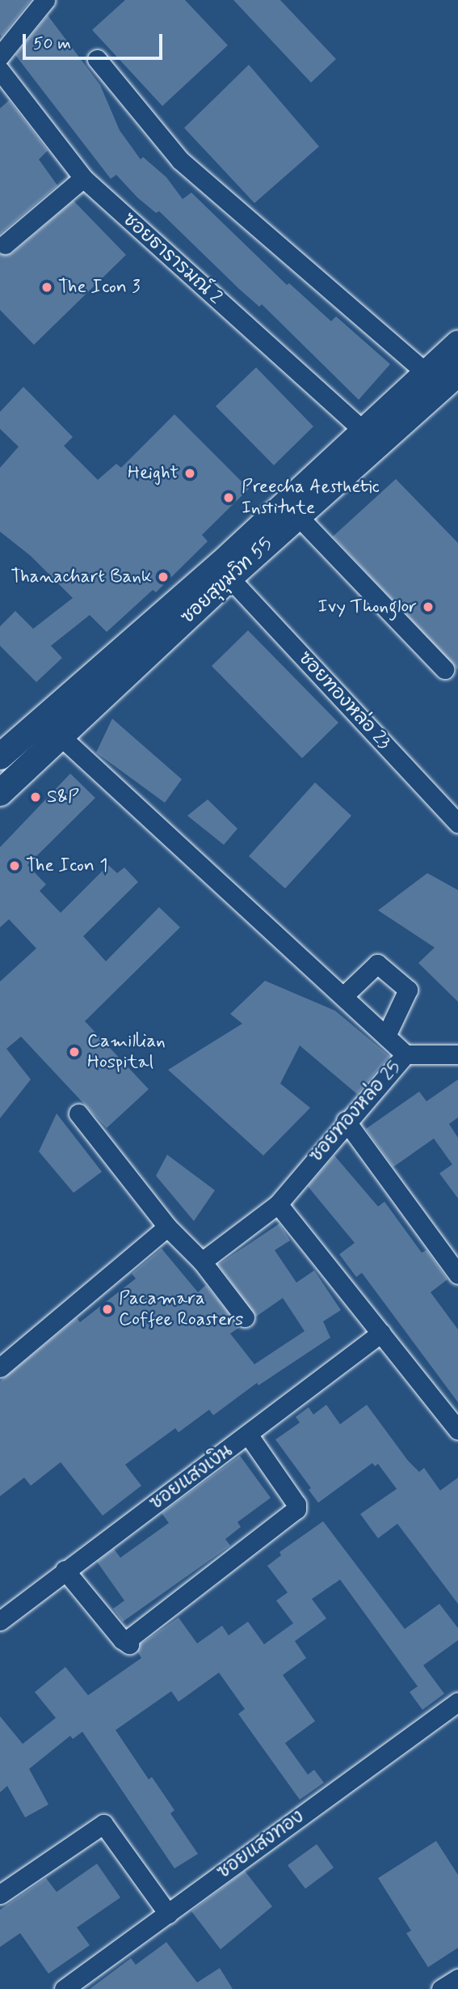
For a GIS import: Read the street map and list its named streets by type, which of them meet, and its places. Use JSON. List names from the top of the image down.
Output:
{
  "streets": {
    "main road": ["ซอยสุขุมวิท 55"],
    "street": [
      "ซอยธารารมณ์ 2",
      "ซอยทองหล่อ 23",
      "ซอยทองหล่อ 25",
      "ซอยแสงเงิน",
      "ซอยแสงทอง"
    ]
  },
  "crossings": [
    ["ซอยธารารมณ์ 2", "ซอยสุขุมวิท 55"],
    ["ซอยสุขุมวิท 55", "ซอยทองหล่อ 23"],
    ["ซอยสุขุมวิท 55", "ซอยทองหล่อ 25"]
  ],
  "places": [
    "The Icon 3",
    "Height",
    "Preecha Aesthetic Institute",
    "Thanachart Bank",
    "Ivy Thonglor",
    "S&P",
    "The Icon 1",
    "Camillian Hospital",
    "Pacamara Coffee Roasters"
  ],
  "scale_bar": "50 m"
}
